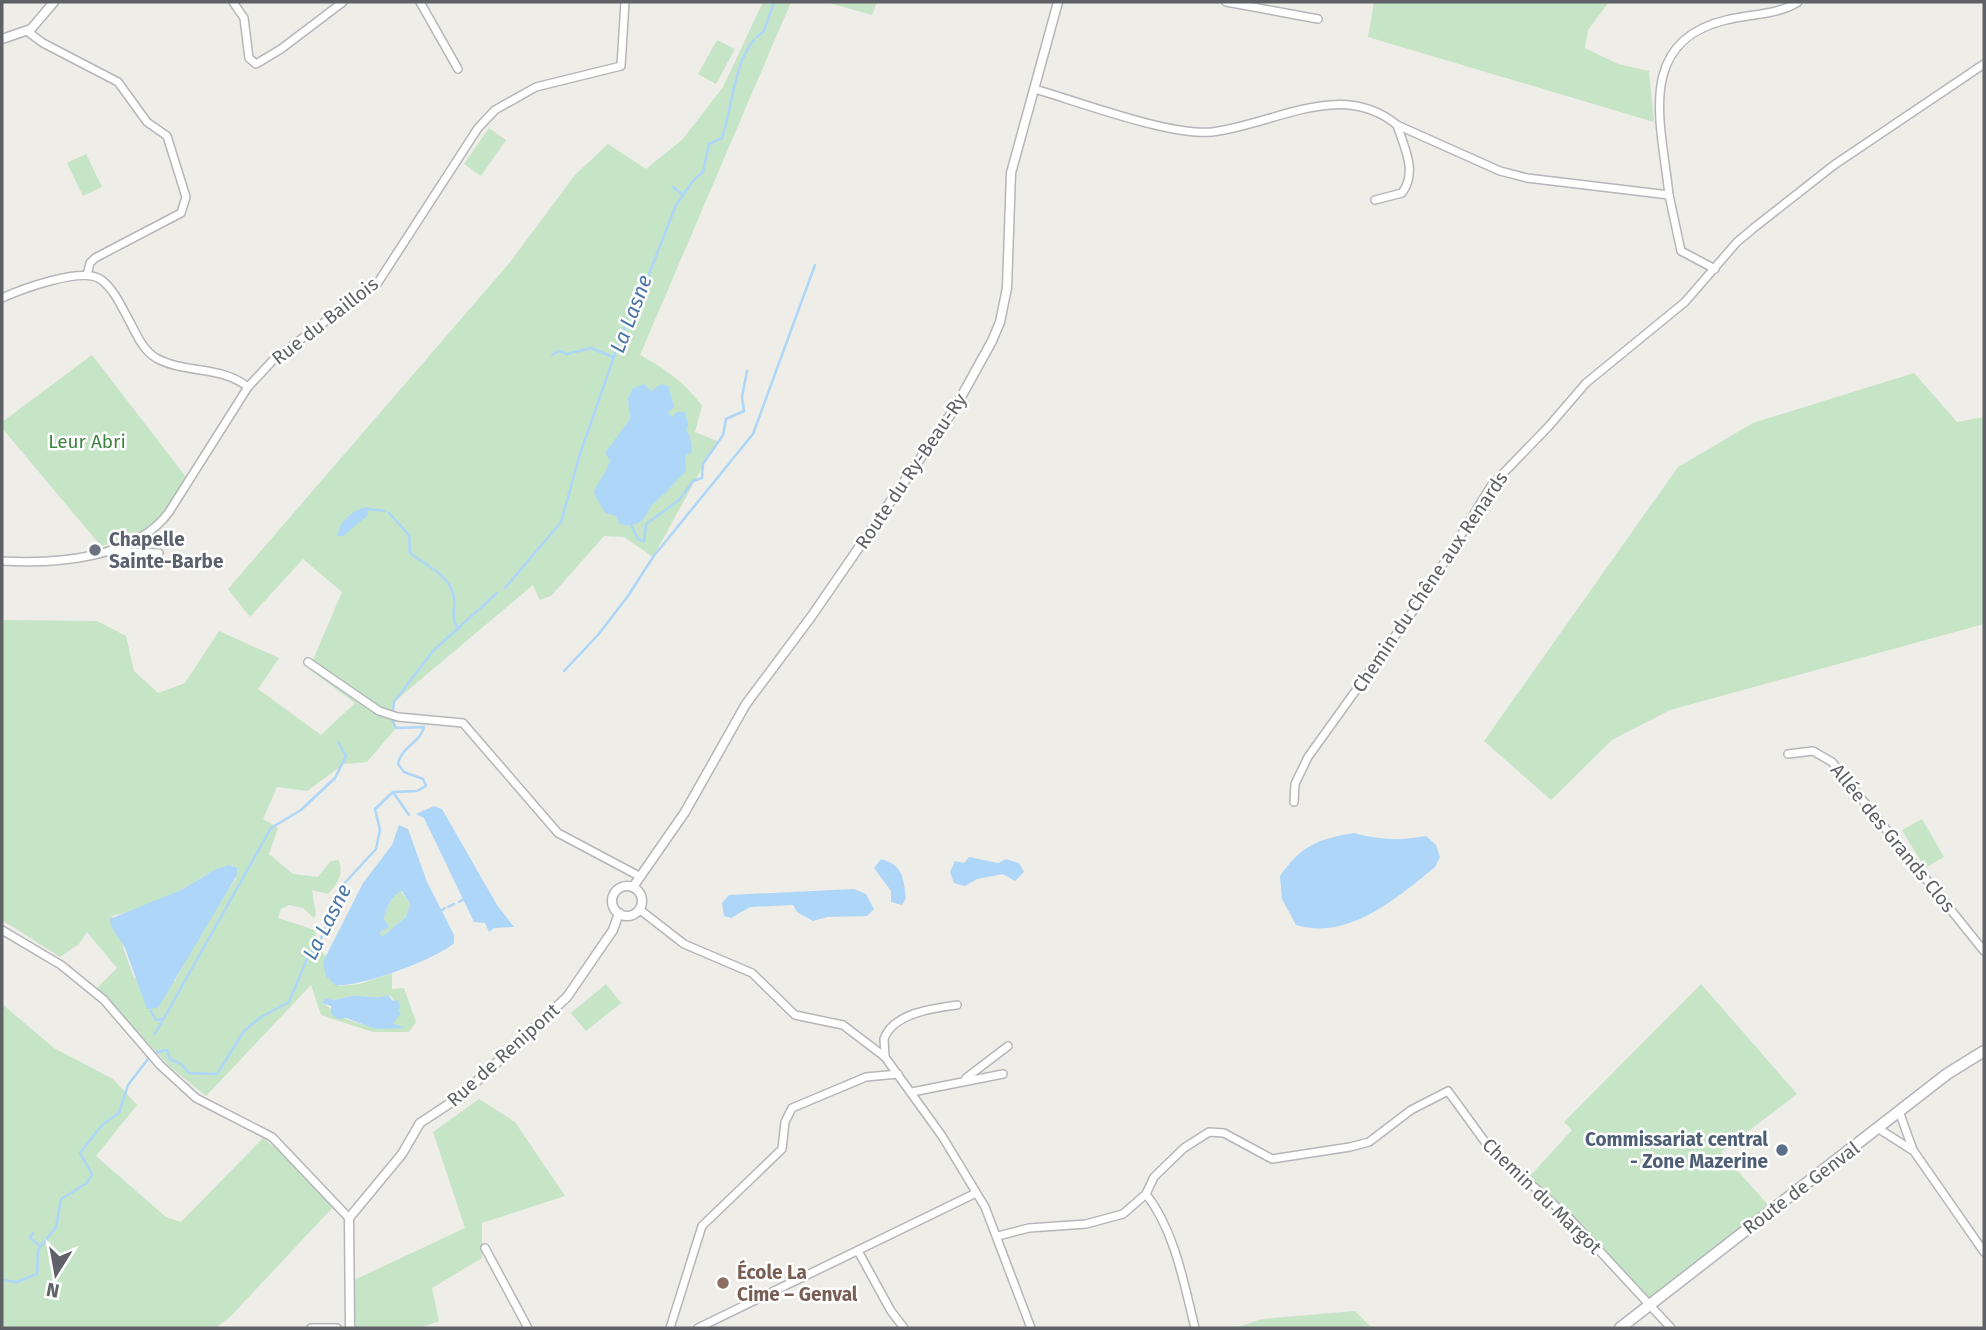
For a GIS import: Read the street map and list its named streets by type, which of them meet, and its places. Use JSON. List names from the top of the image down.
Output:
{
  "streets": {
    "main road": ["Route de Genval"],
    "street": [
      "Rue du Baillois",
      "Route du Ry-Beau-Ry",
      "Chemin du Chêne aux Renards",
      "Allée des Grands Clos",
      "Rue de Renipont",
      "Chemin du Margot"
    ]
  },
  "crossings": [
    ["Route du Ry-Beau-Ry", "Rue de Renipont"],
    ["Route de Genval", "Chemin du Margot"]
  ],
  "water": ["La Lasne"],
  "parks": ["Leur Abri"],
  "places": ["Chapelle Sainte-Barbe", "Commissariat central - Zone Mazerine", "École La Cime – Genval"],
  "north": "bottom"
}
